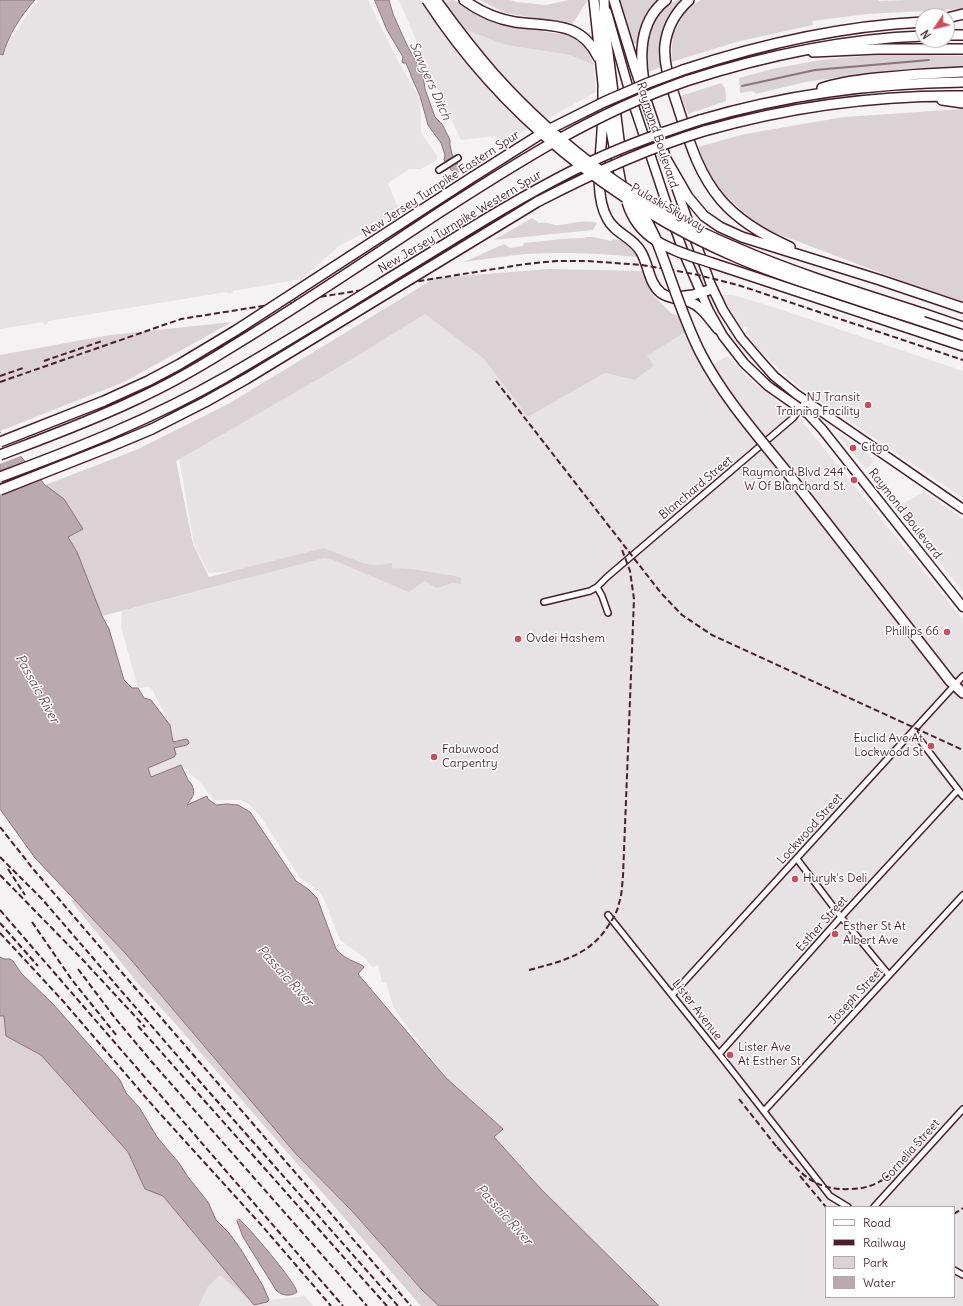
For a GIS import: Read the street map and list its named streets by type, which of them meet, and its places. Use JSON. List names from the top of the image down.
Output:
{
  "streets": {
    "highway": [
      "Raymond Boulevard",
      "New Jersey Turnpike Eastern Spur",
      "Pulaski Skyway",
      "New Jersey Turnpike Western Spur"
    ],
    "street": [
      "Blanchard Street",
      "Lockwood Street",
      "Esther Street",
      "Joseph Street",
      "Lister Avenue",
      "Cornelia Street"
    ]
  },
  "crossings": [
    ["Raymond Boulevard", "Blanchard Street"],
    ["Lockwood Street", "Lister Avenue"],
    ["Esther Street", "Lister Avenue"],
    ["Joseph Street", "Lister Avenue"]
  ],
  "water": ["Sawyers Ditch", "Passaic River"],
  "places": [
    "NJ Transit Training Facility",
    "Citgo",
    "Raymond Blvd 244' W Of Blanchard St.",
    "Phillips 66",
    "Ovdei Hashem",
    "Euclid Ave At Lockwood St",
    "Fabuwood Carpentry",
    "Huryk's Deli",
    "Esther St At Albert Ave",
    "Lister Ave At Esther St"
  ],
  "legend": [
    "Road",
    "Railway",
    "Park",
    "Water"
  ],
  "north": "bottom left"
}
